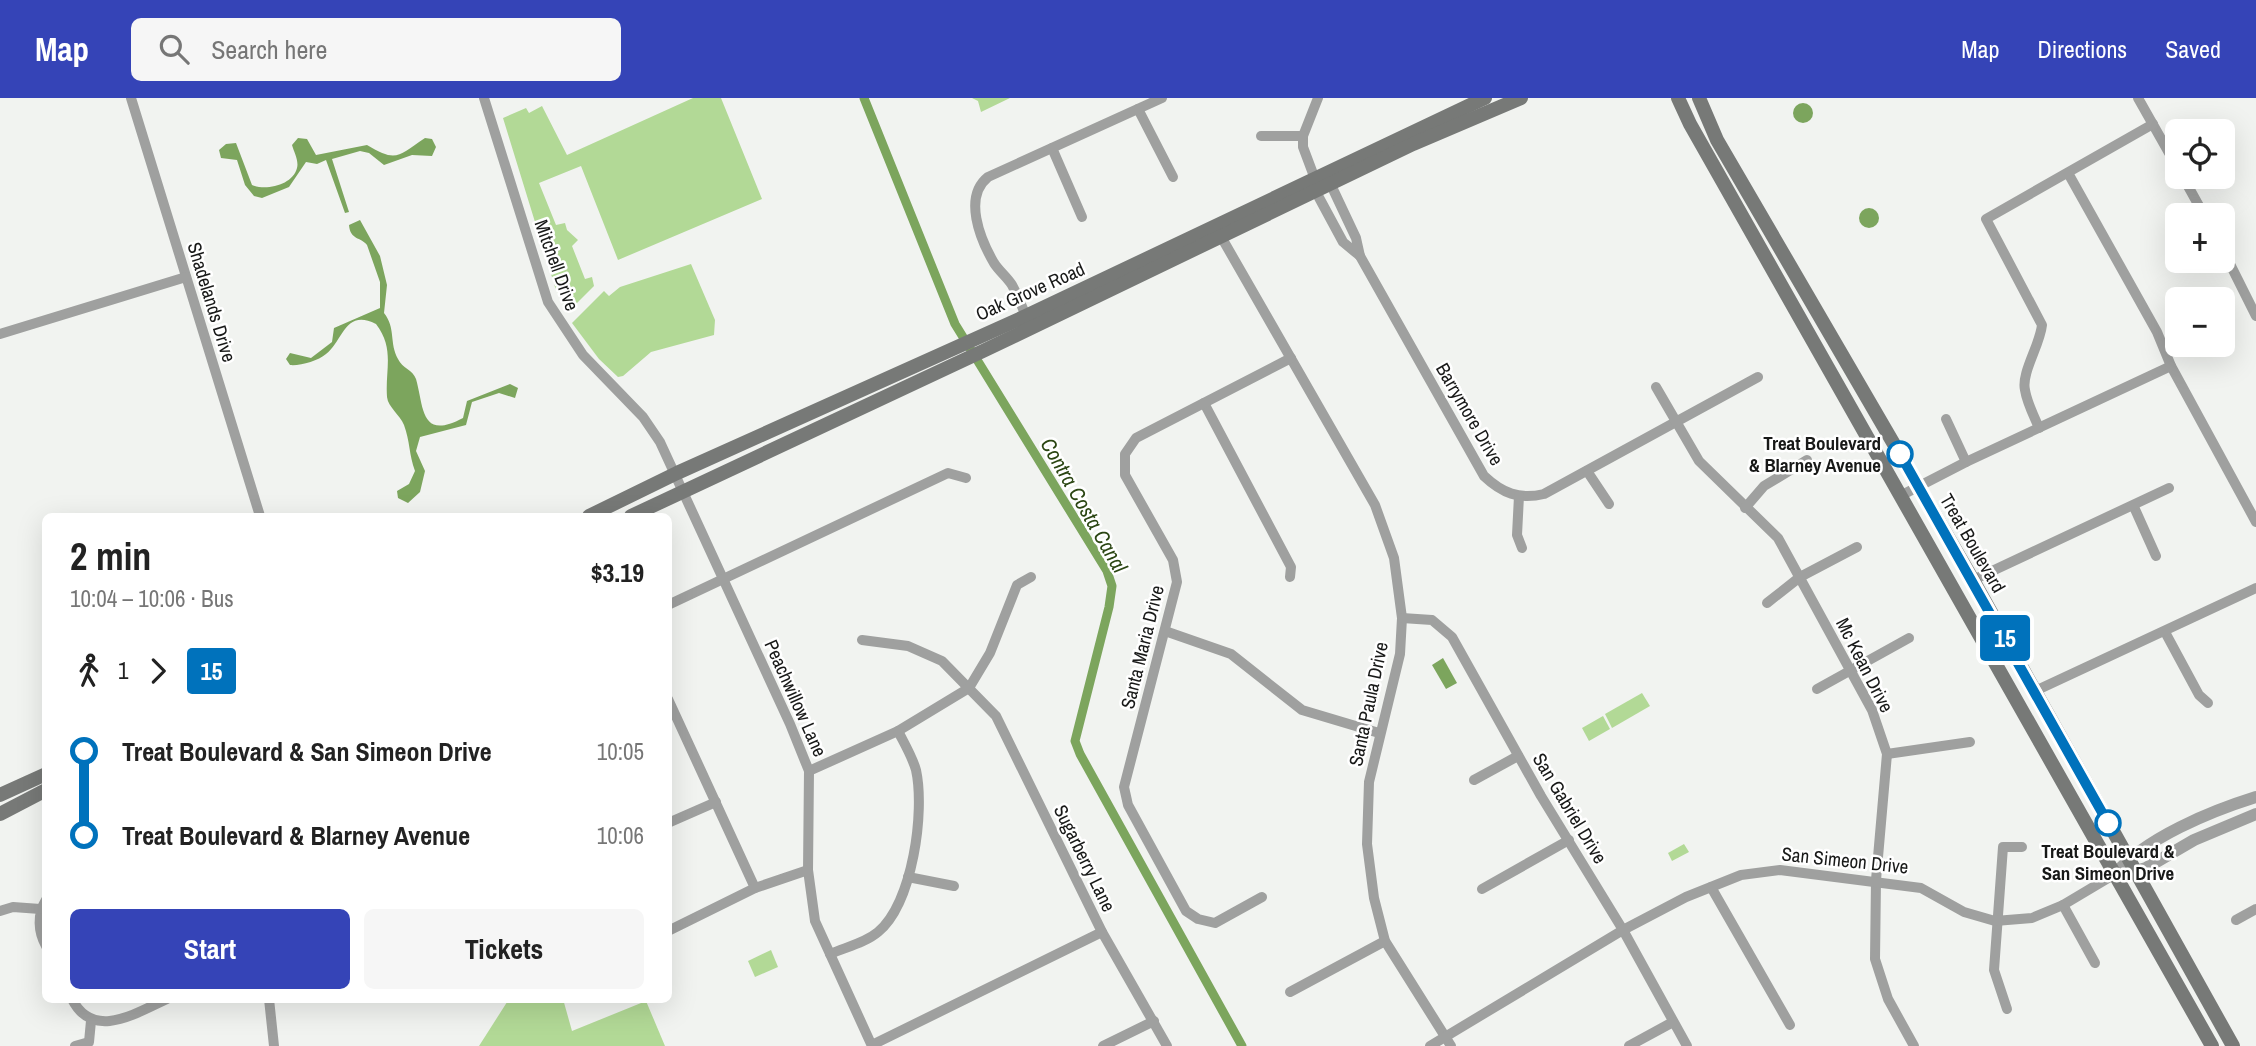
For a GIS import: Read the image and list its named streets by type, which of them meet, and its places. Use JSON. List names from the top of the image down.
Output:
{
  "streets": {
    "main road": ["Oak Grove Road", "Treat Boulevard"],
    "street": [
      "Mitchell Drive",
      "Shadelands Drive",
      "Barrymore Drive",
      "Santa Maria Drive",
      "Mc Kean Drive",
      "Peachwillow Lane",
      "Santa Paula Drive",
      "San Gabriel Drive",
      "Sugarberry Lane",
      "San Simeon Drive"
    ]
  },
  "crossings": [
    ["Mitchell Drive", "Oak Grove Road"],
    ["Mitchell Drive", "Peachwillow Lane"],
    ["Oak Grove Road", "Barrymore Drive"],
    ["Oak Grove Road", "Peachwillow Lane"],
    ["Oak Grove Road", "Santa Paula Drive"],
    ["Treat Boulevard", "San Simeon Drive"],
    ["Santa Maria Drive", "Santa Paula Drive"],
    ["Mc Kean Drive", "San Simeon Drive"],
    ["Santa Paula Drive", "San Gabriel Drive"],
    ["Santa Paula Drive", "San Simeon Drive"],
    ["San Gabriel Drive", "San Simeon Drive"]
  ],
  "water": ["Contra Costa Canal"],
  "places": ["Treat Boulevard & Blarney Avenue", "Treat Boulevard & San Simeon Drive"],
  "lines": ["bus line 15"],
  "page": {
    "header": "Map",
    "search": "Search here",
    "nav": ["Map", "Directions", "Saved"],
    "on_map": "15",
    "map_buttons": ["+", "−"],
    "heading": ["2 min", "10:04 – 10:06 · Bus", "$3.19"],
    "legs": ["1", "15"],
    "list": [
      {
        "name": "Treat Boulevard & San Simeon Drive",
        "value": "10:05"
      },
      {
        "name": "Treat Boulevard & Blarney Avenue",
        "value": "10:06"
      }
    ],
    "buttons": ["Start", "Tickets"]
  }
}
